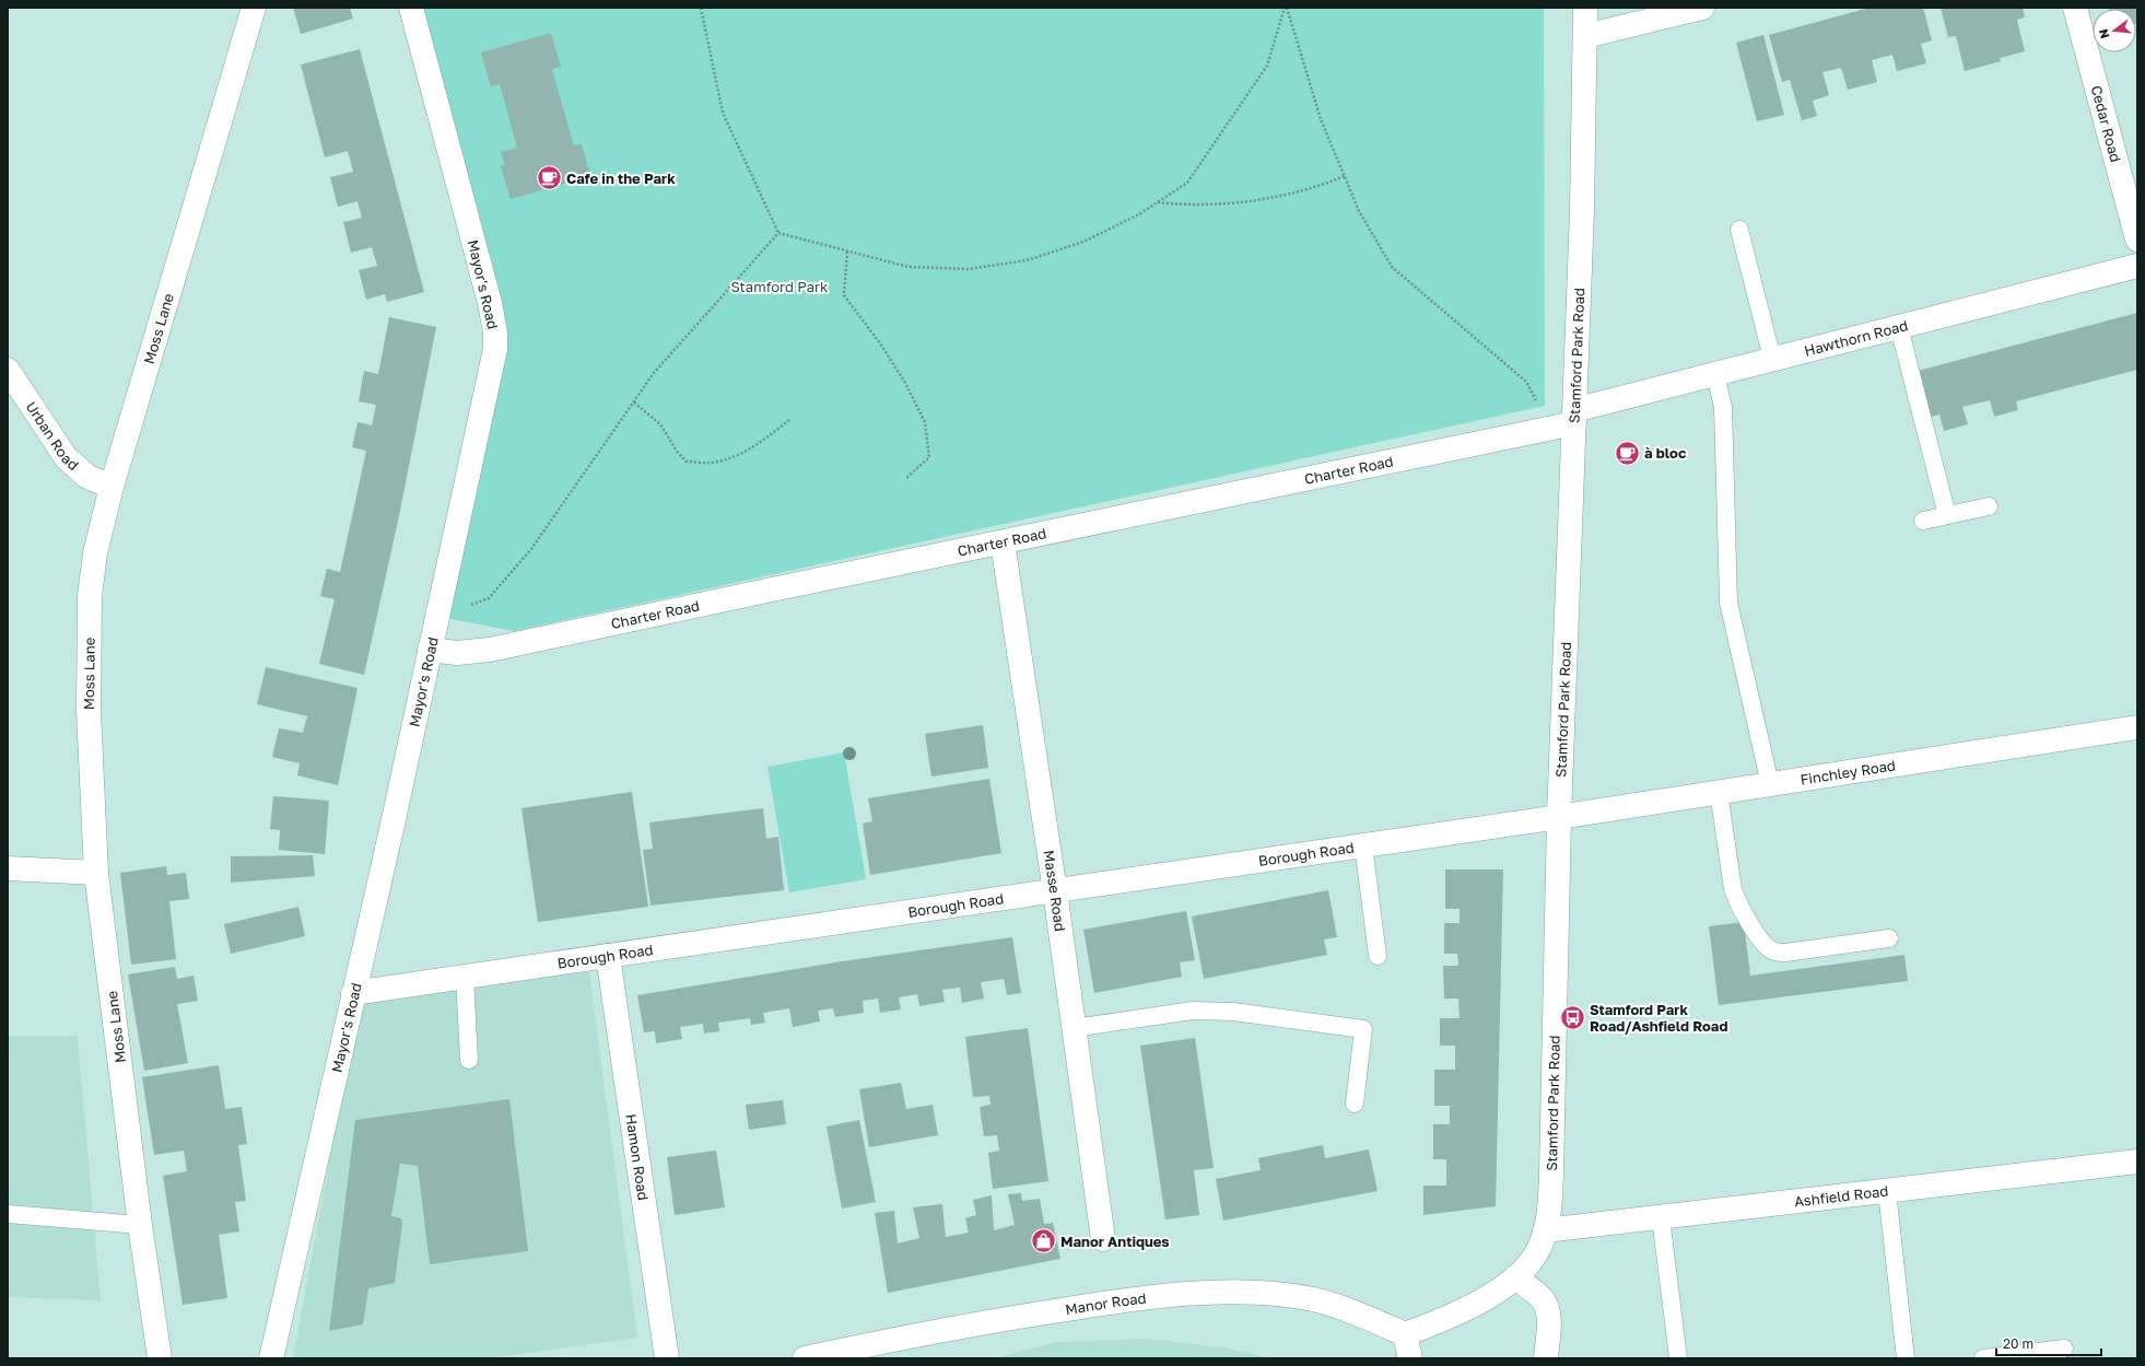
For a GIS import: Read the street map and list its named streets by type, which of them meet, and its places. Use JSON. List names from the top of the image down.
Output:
{
  "streets": {
    "street": [
      "Cedar Road",
      "Mayor's Road",
      "Moss Lane",
      "Hawthorn Road",
      "Stamford Park Road",
      "Urban Road",
      "Charter Road",
      "Finchley Road",
      "Borough Road",
      "Masse Road",
      "Hamon Road",
      "Ashfield Road",
      "Manor Road"
    ]
  },
  "crossings": [
    ["Mayor's Road", "Charter Road"],
    ["Mayor's Road", "Borough Road"],
    ["Moss Lane", "Urban Road"],
    ["Hawthorn Road", "Stamford Park Road"],
    ["Hawthorn Road", "Charter Road"],
    ["Stamford Park Road", "Charter Road"],
    ["Stamford Park Road", "Finchley Road"],
    ["Stamford Park Road", "Borough Road"],
    ["Stamford Park Road", "Ashfield Road"],
    ["Stamford Park Road", "Manor Road"],
    ["Charter Road", "Masse Road"],
    ["Finchley Road", "Borough Road"],
    ["Borough Road", "Masse Road"],
    ["Borough Road", "Hamon Road"]
  ],
  "parks": ["Stamford Park"],
  "places": {
    "cafe": ["Cafe in the Park", "à bloc"],
    "bus stop": ["Stamford Park Road/Ashfield Road"],
    "shop": ["Manor Antiques"]
  },
  "scale_bar": "20 m",
  "north": "left"
}
